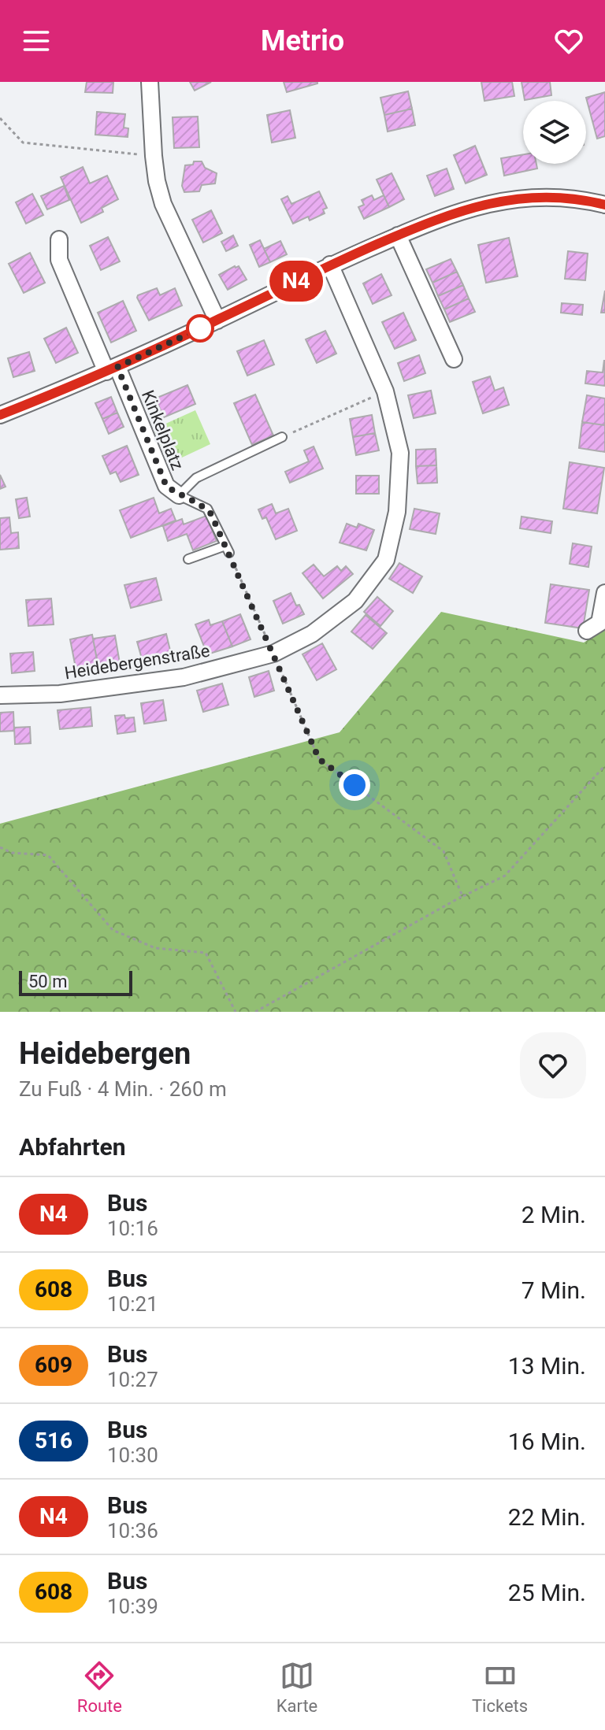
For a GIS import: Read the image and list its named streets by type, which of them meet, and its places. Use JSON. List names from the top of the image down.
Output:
{
  "streets": {
    "street": ["Kinkelplatz", "Heidebergenstraße"]
  },
  "lines": ["bus line N4"],
  "scale_bar": "50 m",
  "page": {
    "header": "Metrio",
    "on_map": "N4",
    "scale": "50 m",
    "heading": [
      ["Heidebergen", "Zu Fuß · 4 Min. · 260 m"],
      "Abfahrten"
    ],
    "list": [
      {
        "mark": "N4",
        "name": "Bus",
        "note": "10:16",
        "value": "2 Min."
      },
      {
        "mark": "608",
        "name": "Bus",
        "note": "10:21",
        "value": "7 Min."
      },
      {
        "mark": "609",
        "name": "Bus",
        "note": "10:27",
        "value": "13 Min."
      },
      {
        "mark": "516",
        "name": "Bus",
        "note": "10:30",
        "value": "16 Min."
      },
      {
        "mark": "N4",
        "name": "Bus",
        "note": "10:36",
        "value": "22 Min."
      },
      {
        "mark": "608",
        "name": "Bus",
        "note": "10:39",
        "value": "25 Min."
      }
    ],
    "tabs": ["Route", "Karte", "Tickets"]
  }
}
